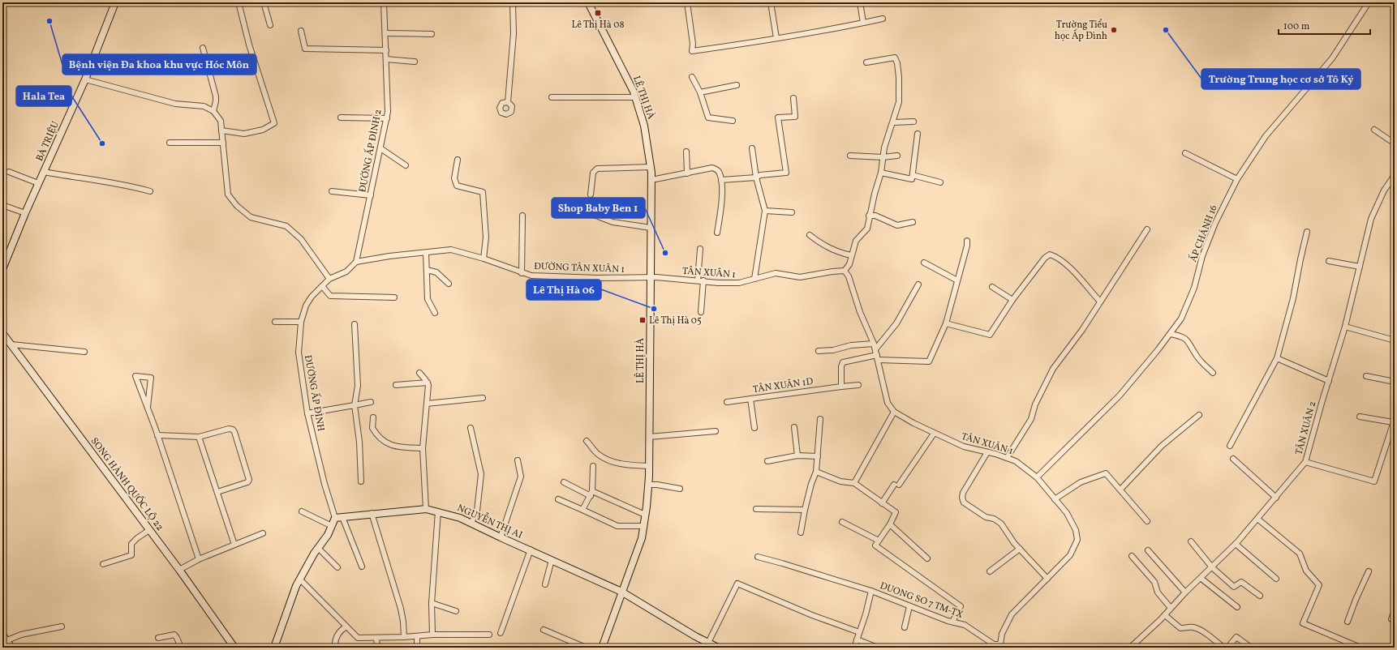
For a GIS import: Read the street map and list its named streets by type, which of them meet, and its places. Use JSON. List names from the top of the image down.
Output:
{
  "streets": {
    "street": [
      "LÊ THỊ HÀ",
      "BÀ TRIỆU",
      "ĐƯỜNG ẤP ĐÌNH 2",
      "ẤP CHÁNH 16",
      "ĐƯỜNG TÂN XUÂN 1",
      "TÂN XUÂN 1",
      "TÂN XUÂN 1D",
      "ĐƯỜNG ẤP ĐÌNH",
      "TÂN XUÂN 2",
      "SONG HÀNH QUỐC LỘ 22",
      "NGUYỄN THỊ AI",
      "DUONG SO 7 TM-TX"
    ]
  },
  "crossings": [
    ["LÊ THỊ HÀ", "ĐƯỜNG TÂN XUÂN 1"],
    ["LÊ THỊ HÀ", "TÂN XUÂN 1"],
    ["LÊ THỊ HÀ", "NGUYỄN THỊ AI"],
    ["ĐƯỜNG ẤP ĐÌNH 2", "ĐƯỜNG TÂN XUÂN 1"],
    ["ẤP CHÁNH 16", "TÂN XUÂN 1"],
    ["ĐƯỜNG TÂN XUÂN 1", "TÂN XUÂN 1"],
    ["TÂN XUÂN 1", "DUONG SO 7 TM-TX"],
    ["ĐƯỜNG ẤP ĐÌNH", "NGUYỄN THỊ AI"]
  ],
  "places": {
    "transit": ["Lê Thị Hà 08", "Lê Thị Hà 05"],
    "other": [
      "Bệnh viện Đa khoa khu vực Hóc Môn",
      "Trường Tiểu học Ấp Đình",
      "Trường Trung học cơ sở Tô Ký",
      "Hala Tea",
      "Shop Baby Ben 1",
      "Lê Thị Hà 06"
    ]
  },
  "scale_bar": "100 m"
}
